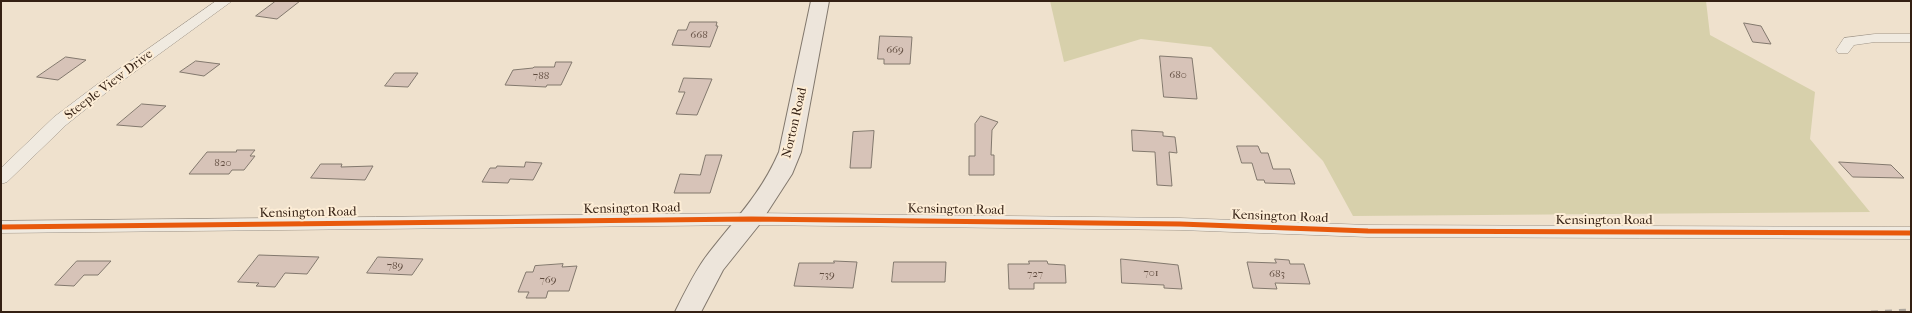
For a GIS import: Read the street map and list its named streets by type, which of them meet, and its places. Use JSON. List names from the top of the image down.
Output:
{
  "streets": {
    "main road": ["Norton Road"],
    "street": ["Steeple View Drive", "Kensington Road"]
  },
  "crossings": [
    ["Norton Road", "Kensington Road"]
  ],
  "house_numbers": [
    "668",
    "669",
    "680",
    "788",
    "820",
    "789",
    "701",
    "727",
    "683",
    "739",
    "769"
  ]
}
